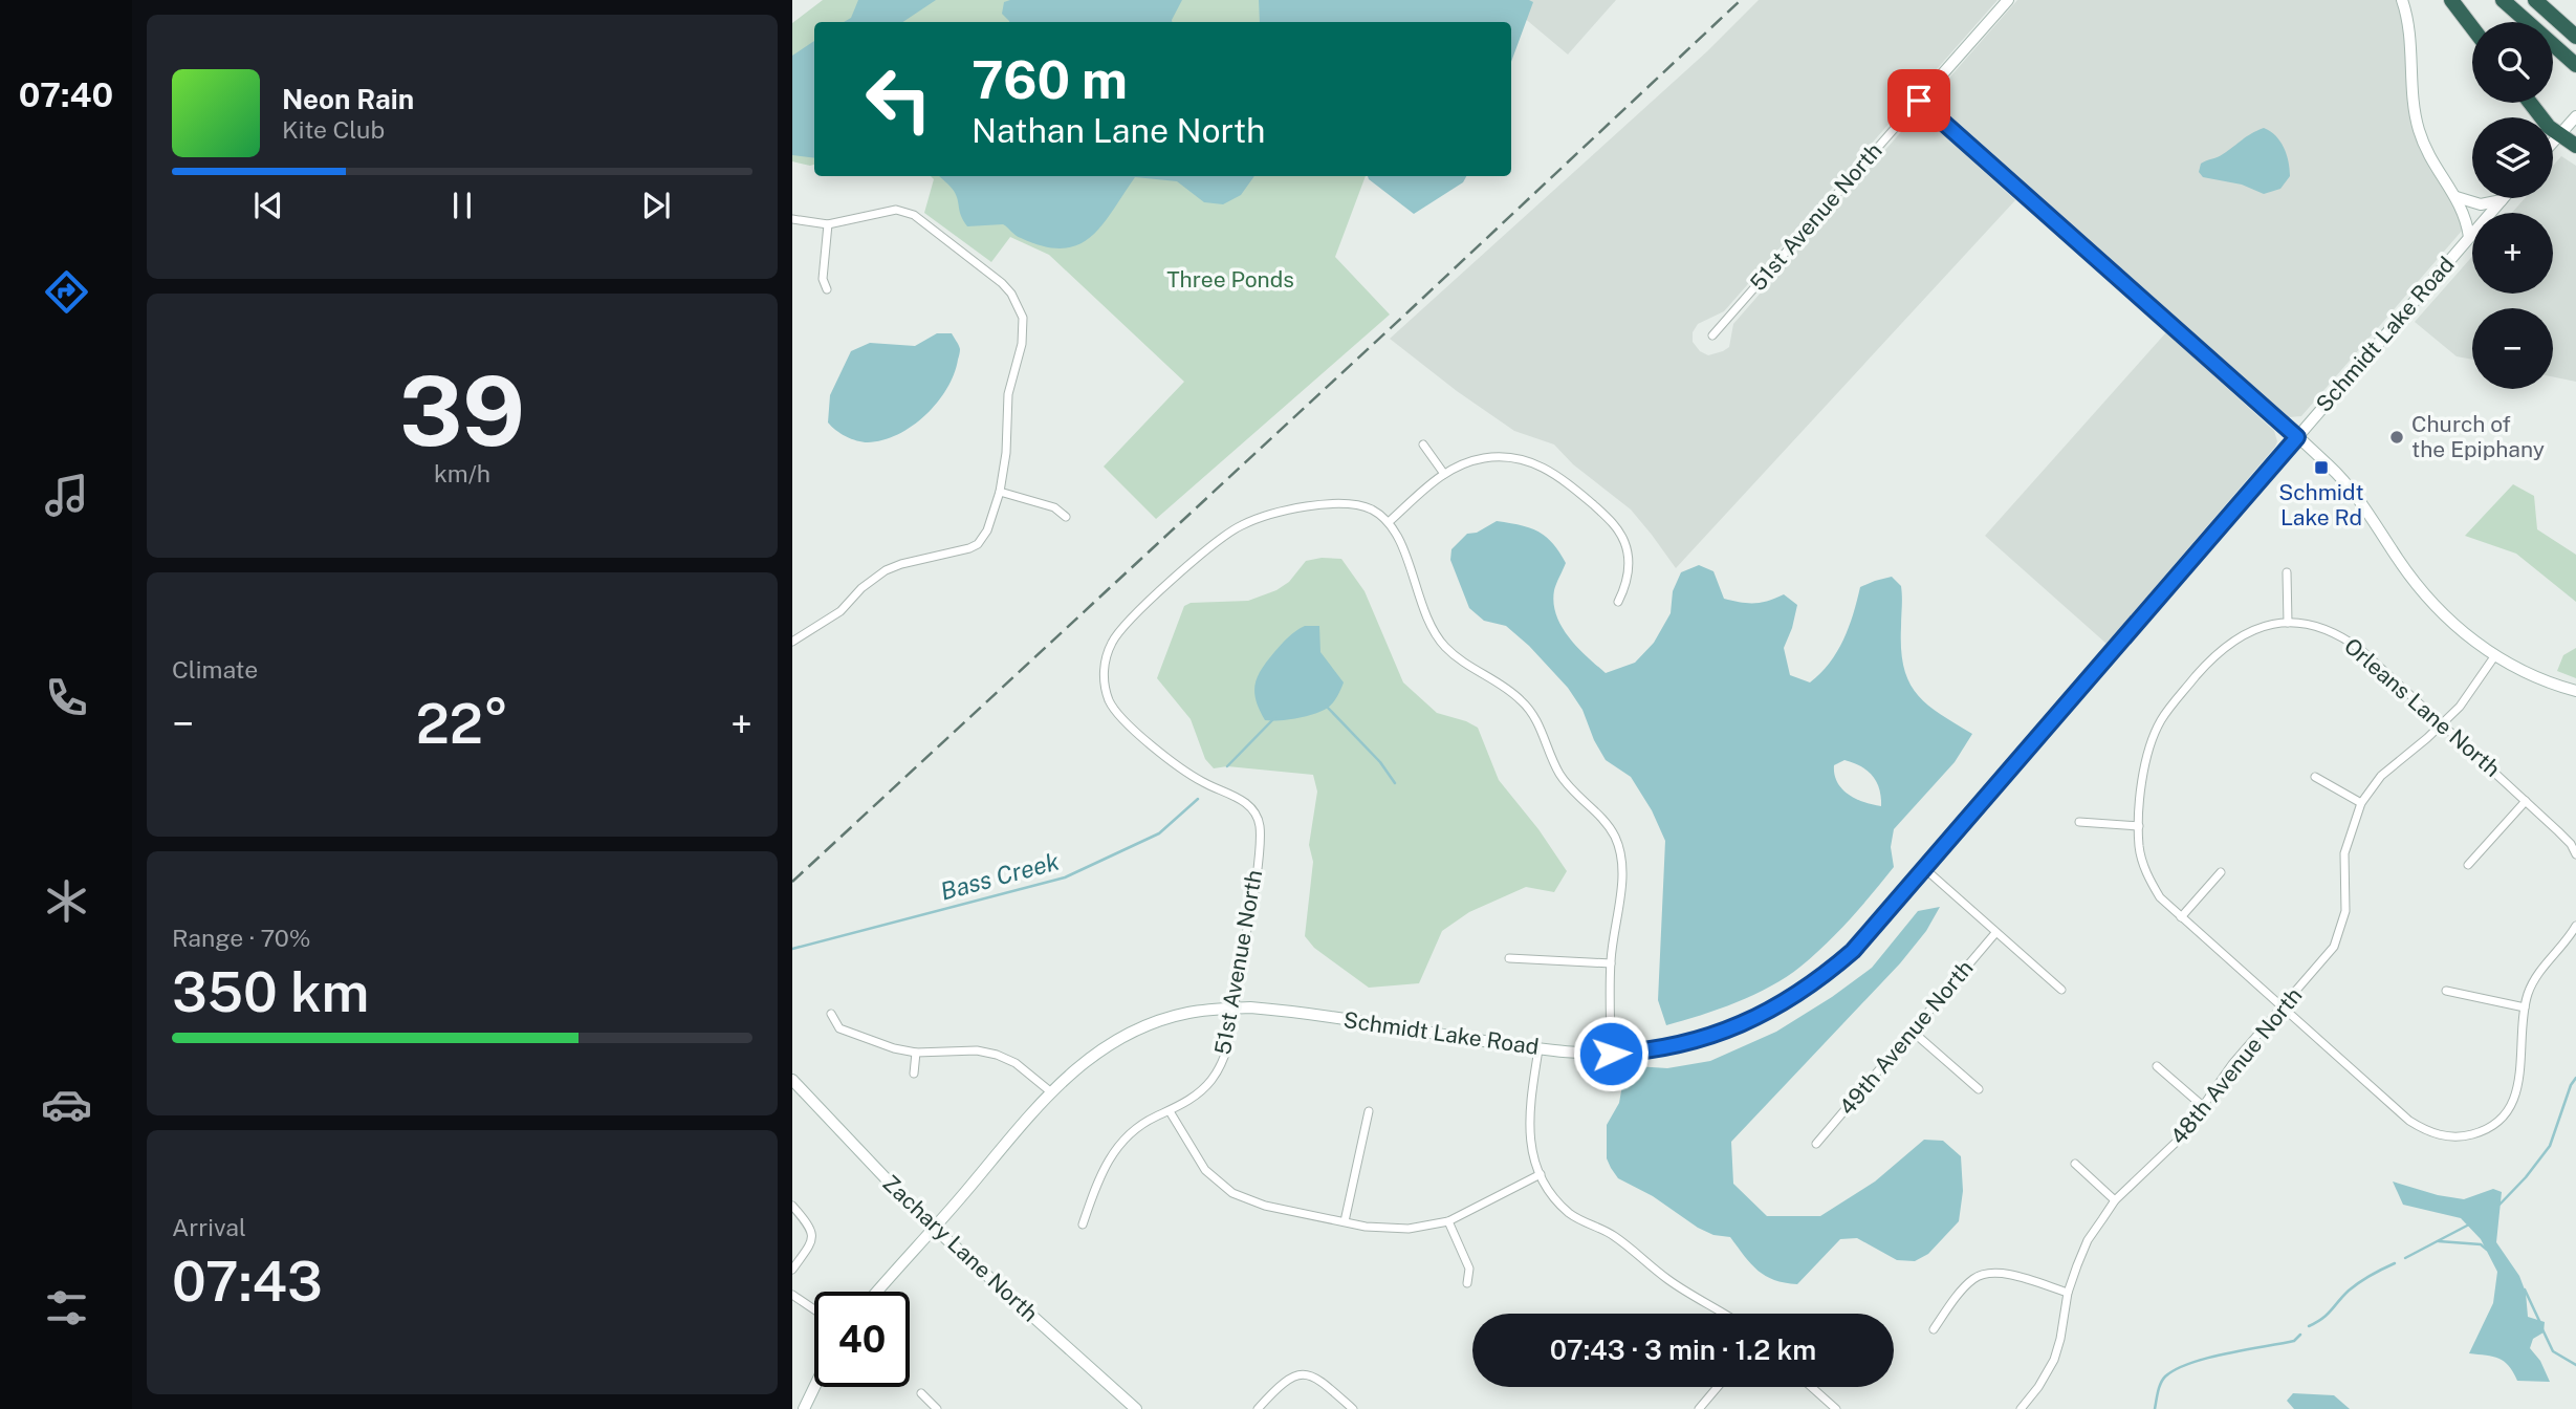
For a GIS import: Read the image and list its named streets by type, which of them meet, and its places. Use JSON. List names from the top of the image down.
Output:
{
  "streets": {
    "street": [
      "51st Avenue North",
      "Schmidt Lake Road",
      "Orleans Lane North",
      "49th Avenue North",
      "48th Avenue North",
      "Zachary Lane North"
    ]
  },
  "crossings": [
    ["51st Avenue North", "Schmidt Lake Road"],
    ["Schmidt Lake Road", "Zachary Lane North"],
    ["Orleans Lane North", "48th Avenue North"]
  ],
  "water": ["Bass Creek"],
  "parks": ["Three Ponds"],
  "places": {
    "other": ["Church of the Epiphany"],
    "transit": ["Schmidt Lake Rd"]
  },
  "page": {
    "tabs": "07:40",
    "map_buttons": ["+", "−"],
    "turn": ["760 m", "Nathan Lane North"],
    "song": ["Neon Rain", "Kite Club"],
    "tile": [
      ["39", "km/h"],
      "Climate",
      ["Range · 70%", "350 km"],
      ["Arrival", "07:43"]
    ],
    "heat": ["−", "22°", "+"],
    "limit": "40",
    "trip": "07:43 · 3 min · 1.2 km"
  }
}
